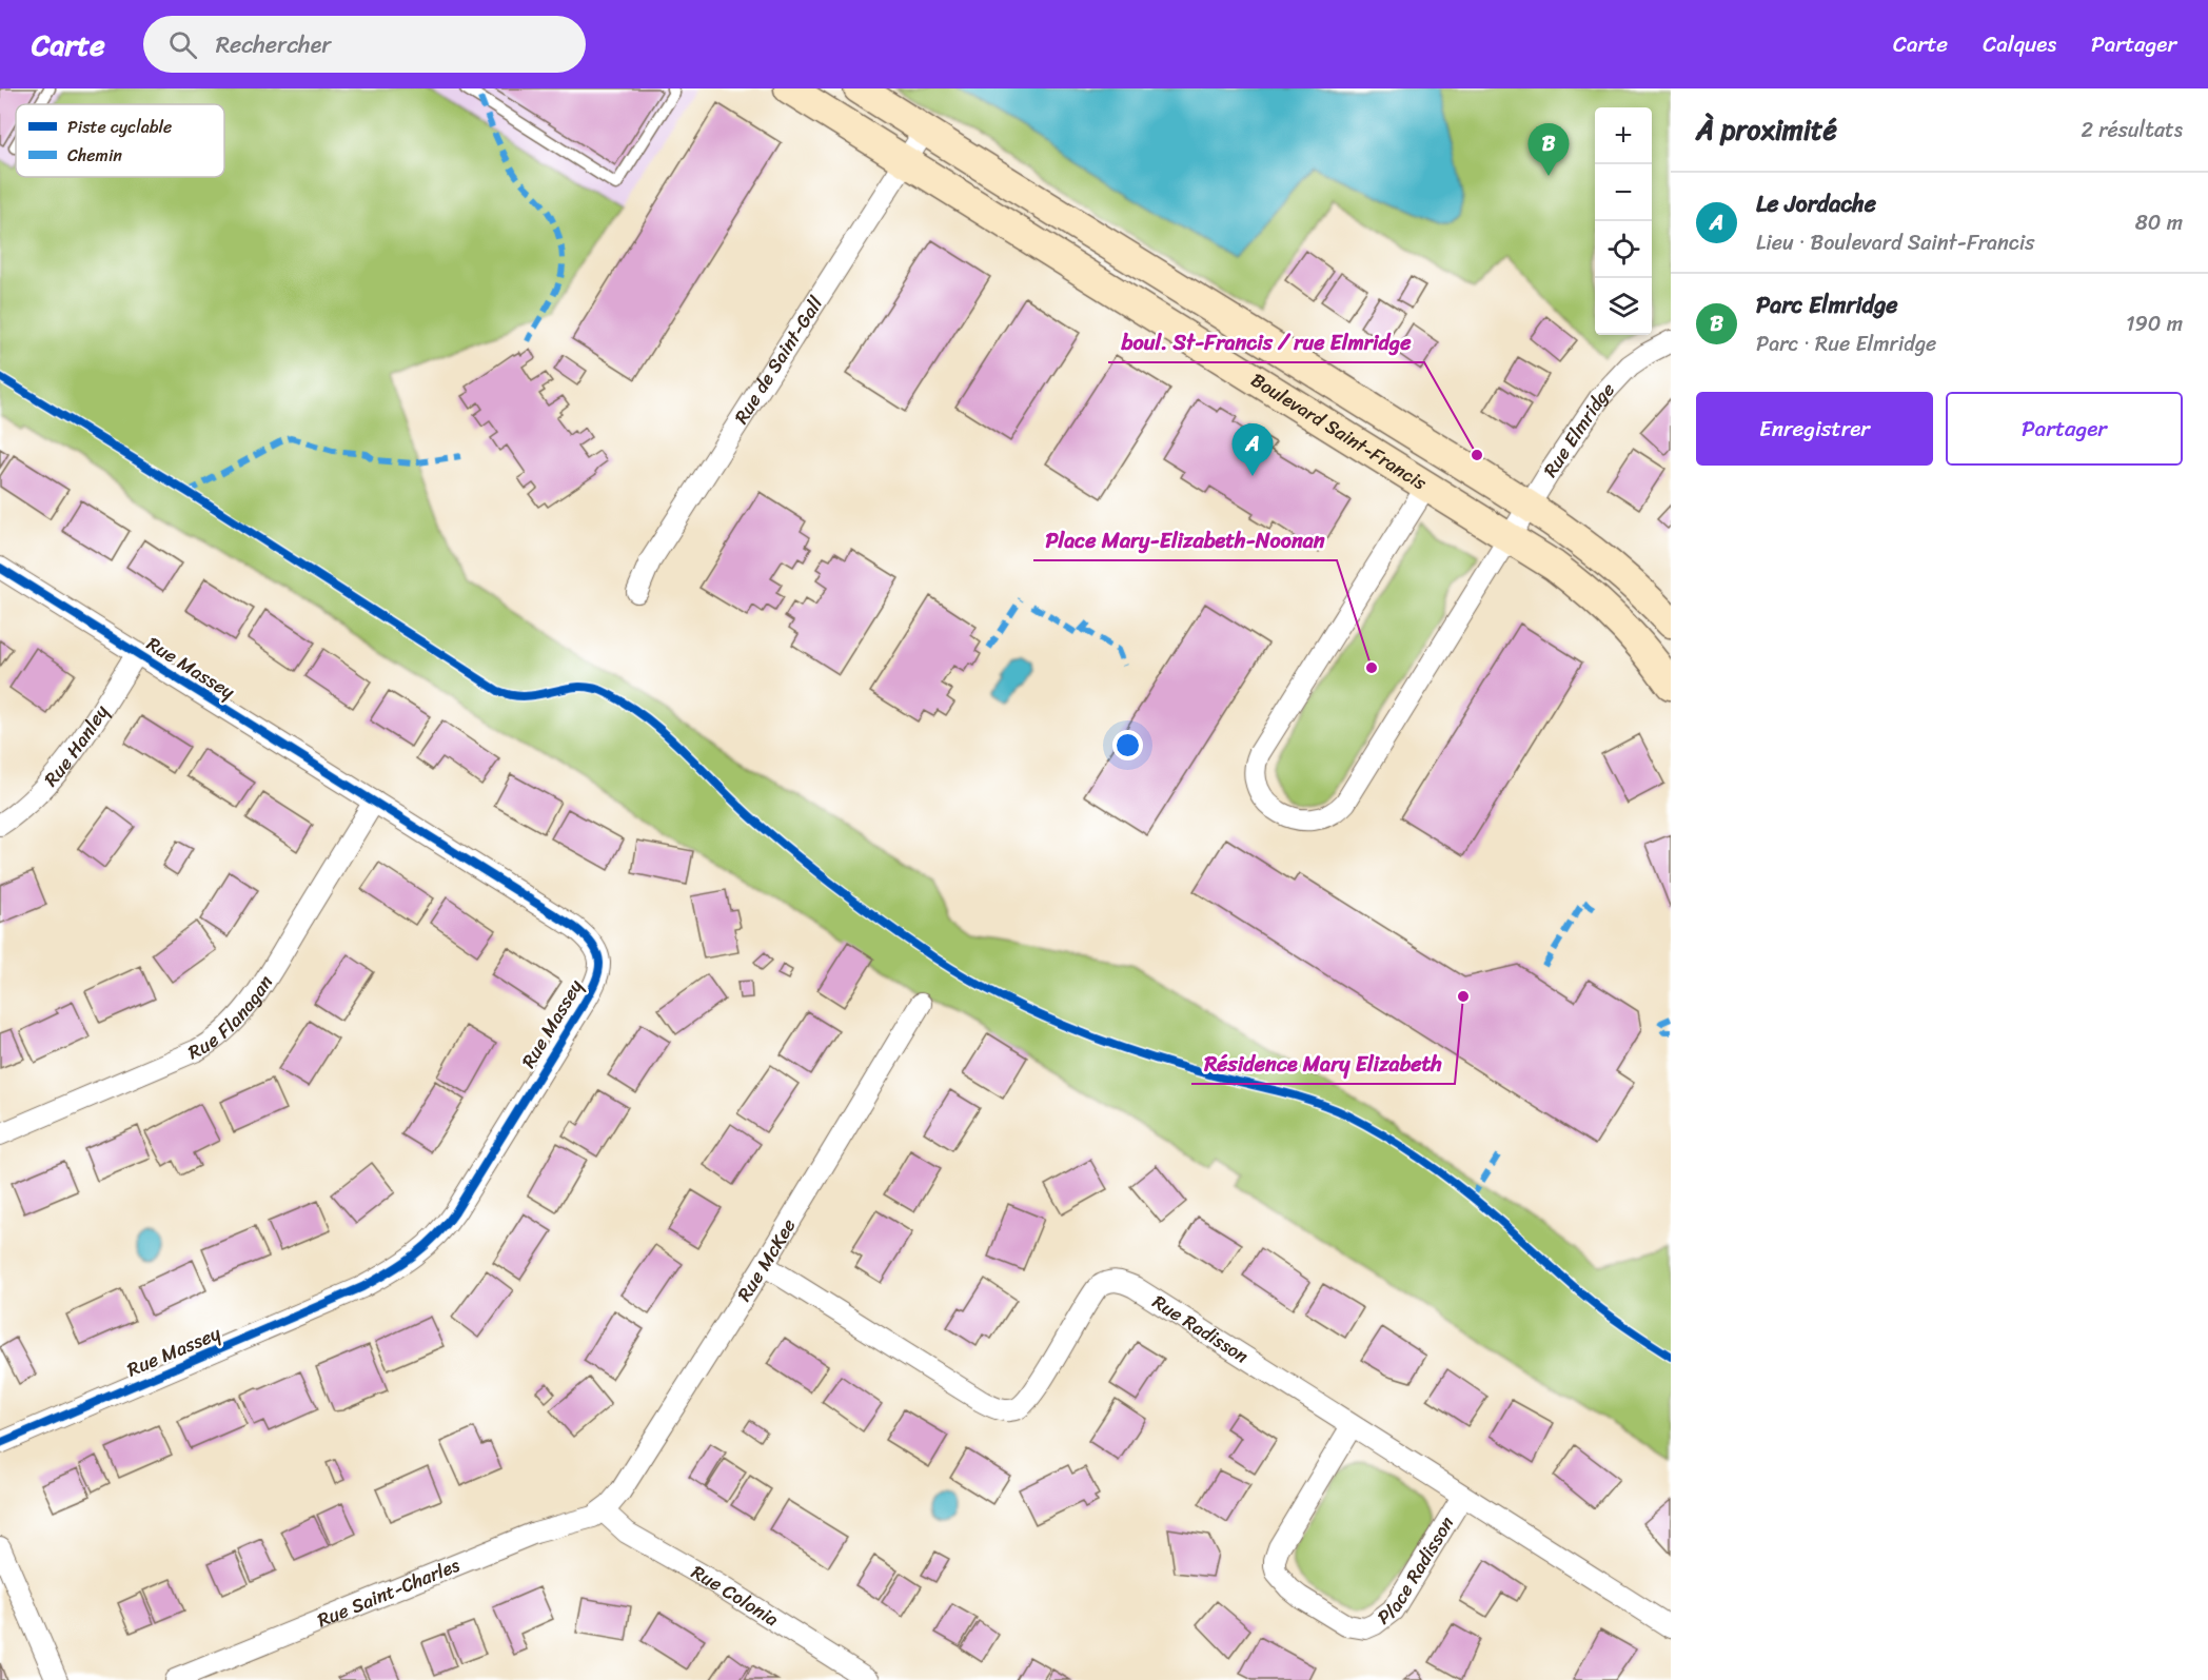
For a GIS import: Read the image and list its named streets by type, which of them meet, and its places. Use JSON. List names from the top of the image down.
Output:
{
  "streets": {
    "street": [
      "Rue de Saint-Gall",
      "Rue Elmridge",
      "Boulevard Saint-Francis",
      "Rue Massey",
      "Rue Hanley",
      "Rue Flanagan",
      "Rue McKee",
      "Rue Radisson",
      "Place Radisson",
      "Rue Saint-Charles",
      "Rue Colonia"
    ]
  },
  "crossings": [
    ["Rue de Saint-Gall", "Boulevard Saint-Francis"],
    ["Rue Elmridge", "Boulevard Saint-Francis"],
    ["Rue Massey", "Rue Hanley"],
    ["Rue Massey", "Rue Flanagan"],
    ["Rue McKee", "Rue Radisson"],
    ["Rue McKee", "Rue Saint-Charles"],
    ["Rue McKee", "Rue Colonia"],
    ["Rue Radisson", "Place Radisson"],
    ["Rue Saint-Charles", "Rue Colonia"]
  ],
  "places": ["boul. St-Francis / rue Elmridge", "Place Mary-Elizabeth-Noonan", "Résidence Mary Elizabeth"],
  "legend": ["Piste cyclable", "Chemin"],
  "page": {
    "header": "Carte",
    "search": "Rechercher",
    "nav": ["Carte", "Calques", "Partager"],
    "heading": ["À proximité", "2 résultats"],
    "map_buttons": ["+", "−"],
    "pins": ["B", "A"],
    "list": [
      {
        "mark": "A",
        "name": "Le Jordache",
        "note": "Lieu · Boulevard Saint-Francis",
        "value": "80 m"
      },
      {
        "mark": "B",
        "name": "Parc Elmridge",
        "note": "Parc · Rue Elmridge",
        "value": "190 m"
      }
    ],
    "buttons": ["Enregistrer", "Partager"]
  }
}
